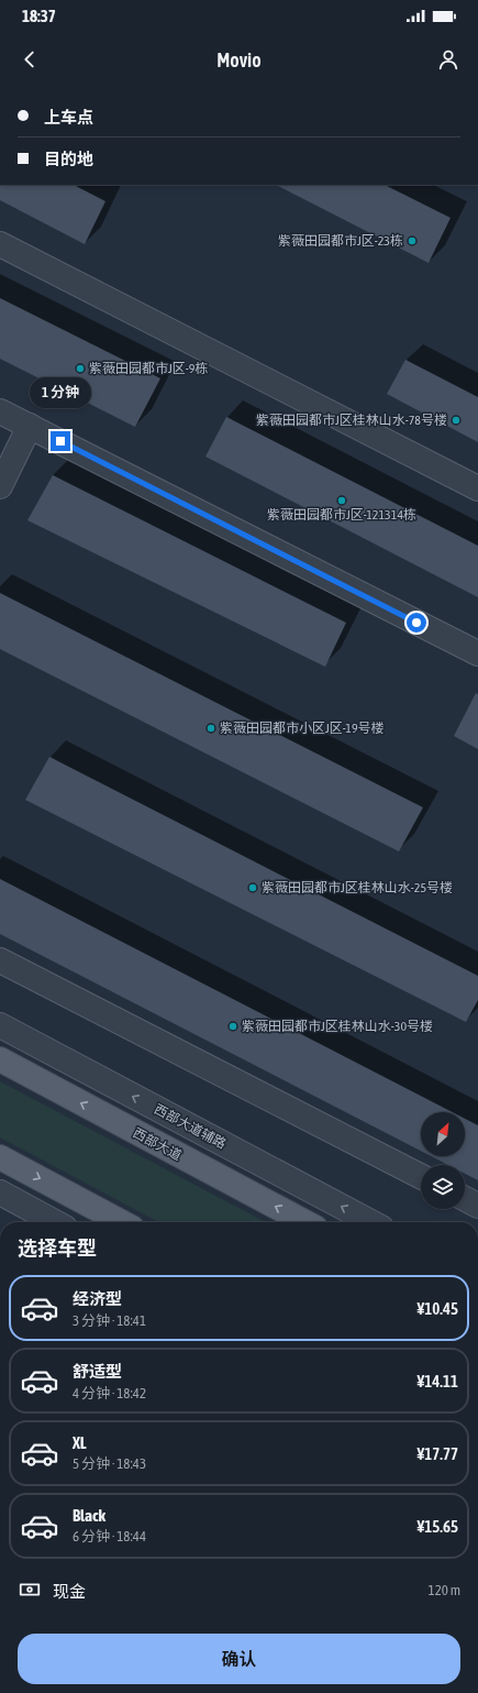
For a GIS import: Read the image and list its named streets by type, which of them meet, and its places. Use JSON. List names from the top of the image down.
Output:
{
  "streets": {
    "main road": ["西部大道"],
    "street": ["西部大道辅路"]
  },
  "places": [
    "紫薇田园都市J区-23栋",
    "紫薇田园都市J区-9栋",
    "紫薇田园都市J区桂林山水-78号楼",
    "紫薇田园都市J区-121314栋",
    "紫薇田园都市小区J区-19号楼",
    "紫薇田园都市J区桂林山水-25号楼",
    "紫薇田园都市J区桂林山水-30号楼"
  ],
  "north": "top right",
  "page": {
    "status": "18:37",
    "header": "Movio",
    "banner": ["上车点", "目的地"],
    "bubble": "1 分钟",
    "heading": "选择车型",
    "list": [
      {
        "name": "经济型",
        "note": "3 分钟 · 18:41",
        "value": "¥10.45"
      },
      {
        "name": "舒适型",
        "note": "4 分钟 · 18:42",
        "value": "¥14.11"
      },
      {
        "name": "XL",
        "note": "5 分钟 · 18:43",
        "value": "¥17.77"
      },
      {
        "name": "Black",
        "note": "6 分钟 · 18:44",
        "value": "¥15.65"
      }
    ],
    "pay": ["现金", "120 m"],
    "buttons": "确认"
  }
}
